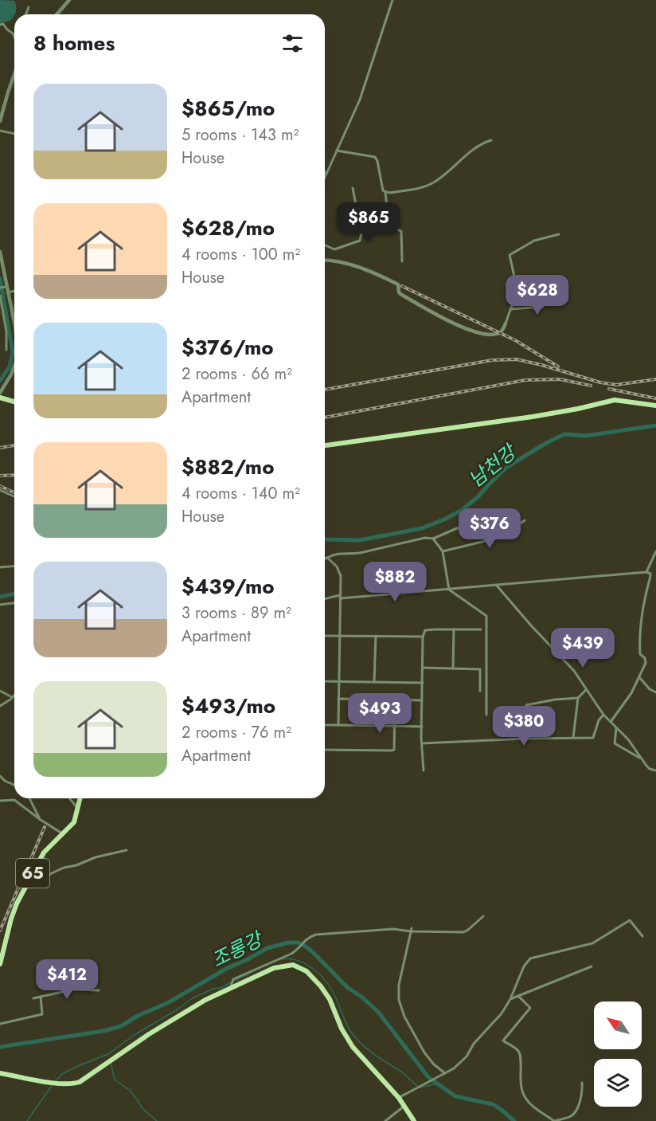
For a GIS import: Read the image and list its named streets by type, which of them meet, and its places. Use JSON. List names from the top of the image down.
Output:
{
  "streets": {
    "main road": ["65"]
  },
  "water": ["남천강", "조롱강"],
  "north": "top left",
  "page": {
    "heading": "8 homes",
    "list": [
      {
        "name": "$865/mo",
        "note": "5 rooms · 143 m² · House"
      },
      {
        "name": "$628/mo",
        "note": "4 rooms · 100 m² · House"
      },
      {
        "name": "$376/mo",
        "note": "2 rooms · 66 m² · Apartment"
      },
      {
        "name": "$882/mo",
        "note": "4 rooms · 140 m² · House"
      },
      {
        "name": "$439/mo",
        "note": "3 rooms · 89 m² · Apartment"
      },
      {
        "name": "$493/mo",
        "note": "2 rooms · 76 m² · Apartment"
      }
    ],
    "price": [
      "$865",
      "$628",
      "$376",
      "$882",
      "$439",
      "$493",
      "$380",
      "$412"
    ]
  }
}
